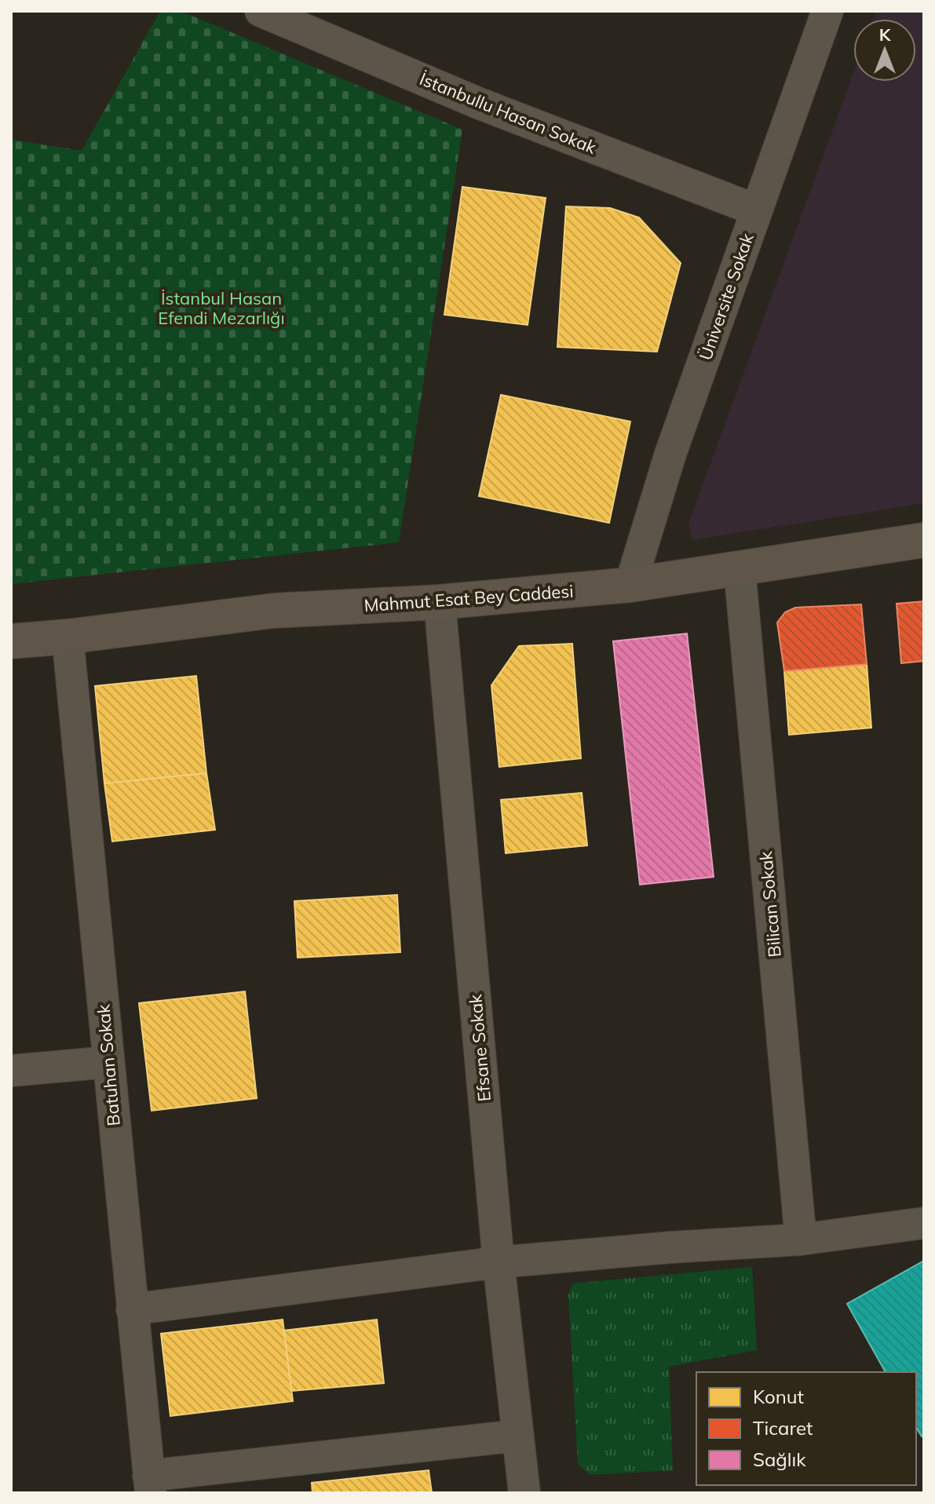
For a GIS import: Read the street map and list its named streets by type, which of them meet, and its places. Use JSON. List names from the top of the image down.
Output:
{
  "streets": {
    "main road": ["Mahmut Esat Bey Caddesi"],
    "street": [
      "İstanbullu Hasan Sokak",
      "Üniversite Sokak",
      "Bilican Sokak",
      "Efsane Sokak",
      "Batuhan Sokak"
    ]
  },
  "crossings": [
    ["İstanbullu Hasan Sokak", "Üniversite Sokak"],
    ["Üniversite Sokak", "Mahmut Esat Bey Caddesi"],
    ["Mahmut Esat Bey Caddesi", "Bilican Sokak"],
    ["Mahmut Esat Bey Caddesi", "Efsane Sokak"],
    ["Mahmut Esat Bey Caddesi", "Batuhan Sokak"]
  ],
  "parks": ["İstanbul Hasan Efendi Mezarlığı"],
  "legend": ["Konut", "Ticaret", "Sağlık"],
  "north": "top"
}
